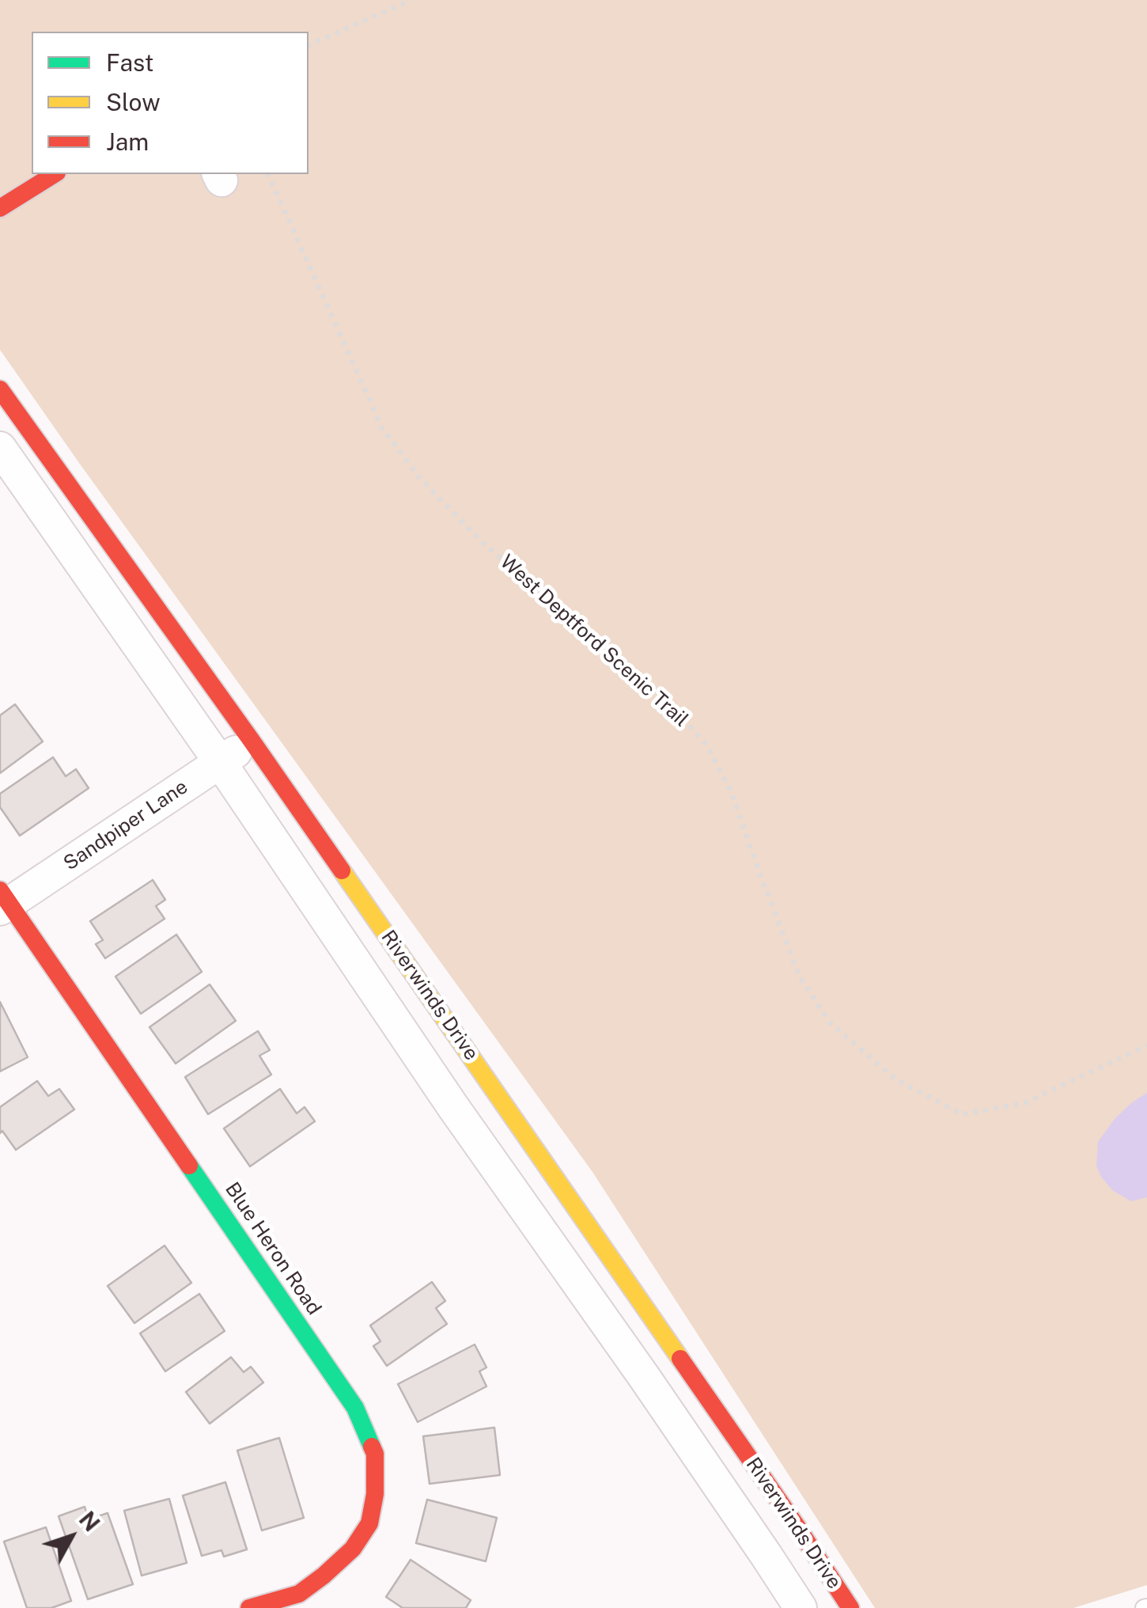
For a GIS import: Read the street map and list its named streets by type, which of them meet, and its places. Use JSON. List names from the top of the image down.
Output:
{
  "streets": {
    "street": ["Sandpiper Lane", "Riverwinds Drive", "Blue Heron Road"],
    "path": ["West Deptford Scenic Trail"]
  },
  "crossings": [
    ["Sandpiper Lane", "Riverwinds Drive"],
    ["Sandpiper Lane", "Blue Heron Road"]
  ],
  "legend": ["Fast", "Slow", "Jam"],
  "north": "top right"
}
